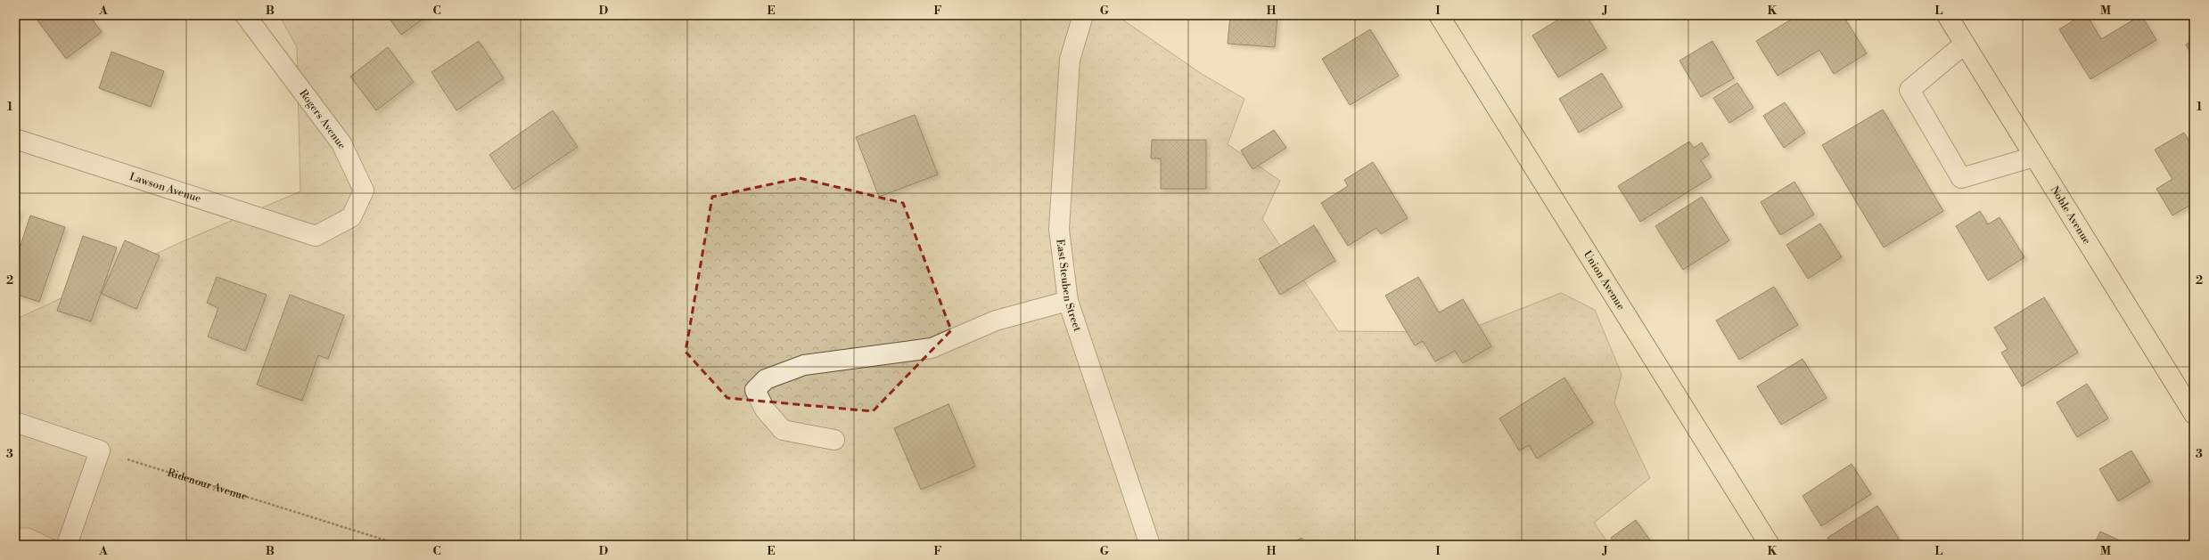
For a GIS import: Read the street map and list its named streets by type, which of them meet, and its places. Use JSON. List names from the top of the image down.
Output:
{
  "streets": {
    "main road": ["Noble Avenue", "Union Avenue"],
    "street": ["Rogers Avenue", "Lawson Avenue", "East Steuben Street"],
    "path": ["Ridenour Avenue"]
  },
  "crossings": [
    ["Rogers Avenue", "Lawson Avenue"]
  ],
  "grid": {
    "columns": [
      "A",
      "B",
      "C",
      "D",
      "E",
      "F",
      "G",
      "H",
      "I",
      "J",
      "K",
      "L",
      "M"
    ],
    "rows": ["1", "2", "3"]
  }
}
